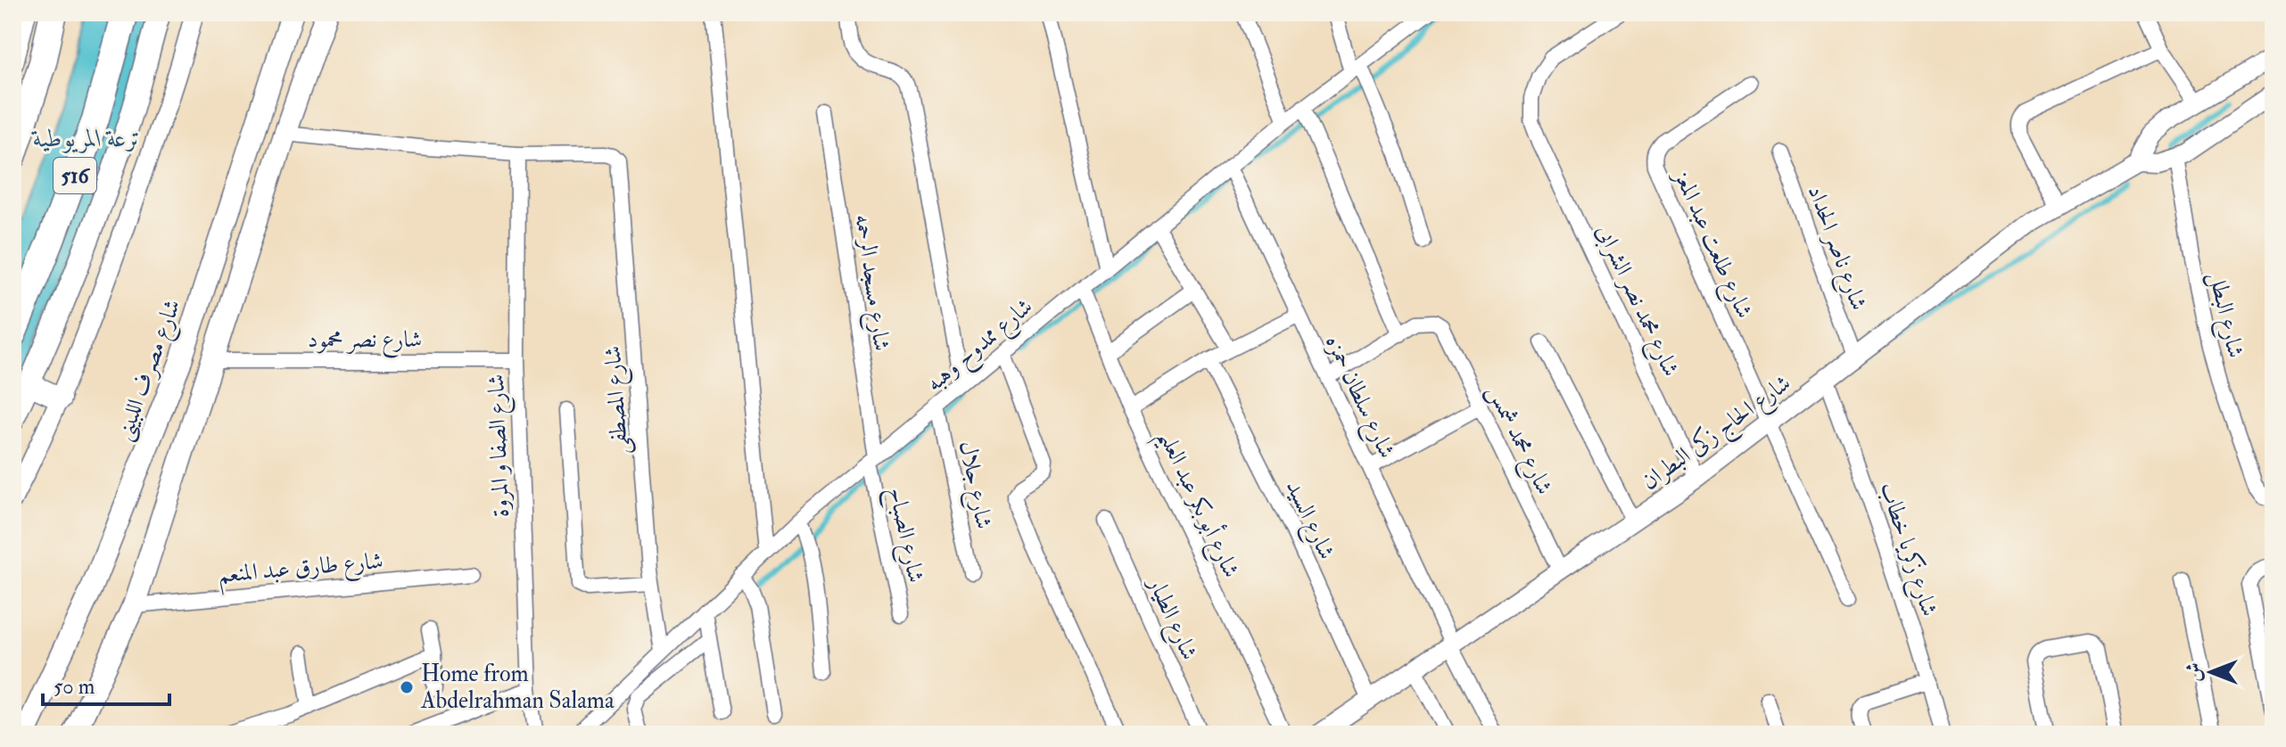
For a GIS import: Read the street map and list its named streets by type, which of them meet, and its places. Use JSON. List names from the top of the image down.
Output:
{
  "streets": {
    "highway": ["516"],
    "main road": ["شارع مصرف اللبينى"],
    "street": [
      "شارع طلعت عبد المعز",
      "شارع ناصر الحداد",
      "شارع مسجد الرحمه",
      "شارع محمد نصر الشرابى",
      "شارع البطل",
      "شارع نصر محمود",
      "شارع ممدوح وهبه",
      "شارع سلطان حمزه",
      "شارع المصطفى",
      "شارع الحاج زكى البطران",
      "شارع محمد شمس",
      "شارع الصفا و المروة",
      "شارع جلال",
      "شارع أبو بكر عبد العليم",
      "شارع السيد",
      "شارع الصباح",
      "شارع زكريا خطاب",
      "شارع طارق عبد المنعم",
      "شارع الطيار"
    ]
  },
  "crossings": [
    ["شارع طلعت عبد المعز", "شارع الحاج زكى البطران"],
    ["شارع ناصر الحداد", "شارع الحاج زكى البطران"],
    ["شارع مسجد الرحمه", "شارع ممدوح وهبه"],
    ["شارع مسجد الرحمه", "شارع الصباح"],
    ["شارع محمد نصر الشرابى", "شارع الحاج زكى البطران"],
    ["شارع البطل", "شارع الحاج زكى البطران"],
    ["شارع نصر محمود", "شارع الصفا و المروة"],
    ["شارع ممدوح وهبه", "شارع سلطان حمزه"],
    ["شارع ممدوح وهبه", "شارع المصطفى"],
    ["شارع ممدوح وهبه", "شارع جلال"],
    ["شارع ممدوح وهبه", "شارع أبو بكر عبد العليم"],
    ["شارع ممدوح وهبه", "شارع الصباح"],
    ["شارع سلطان حمزه", "شارع الحاج زكى البطران"],
    ["شارع المصطفى", "شارع الصفا و المروة"],
    ["شارع الحاج زكى البطران", "شارع محمد شمس"],
    ["شارع الحاج زكى البطران", "شارع السيد"],
    ["شارع الحاج زكى البطران", "شارع زكريا خطاب"]
  ],
  "water": ["ترعة المريوطية"],
  "places": ["Home from Abdelrahman Salama"],
  "scale_bar": "50 m",
  "north": "left"
}
